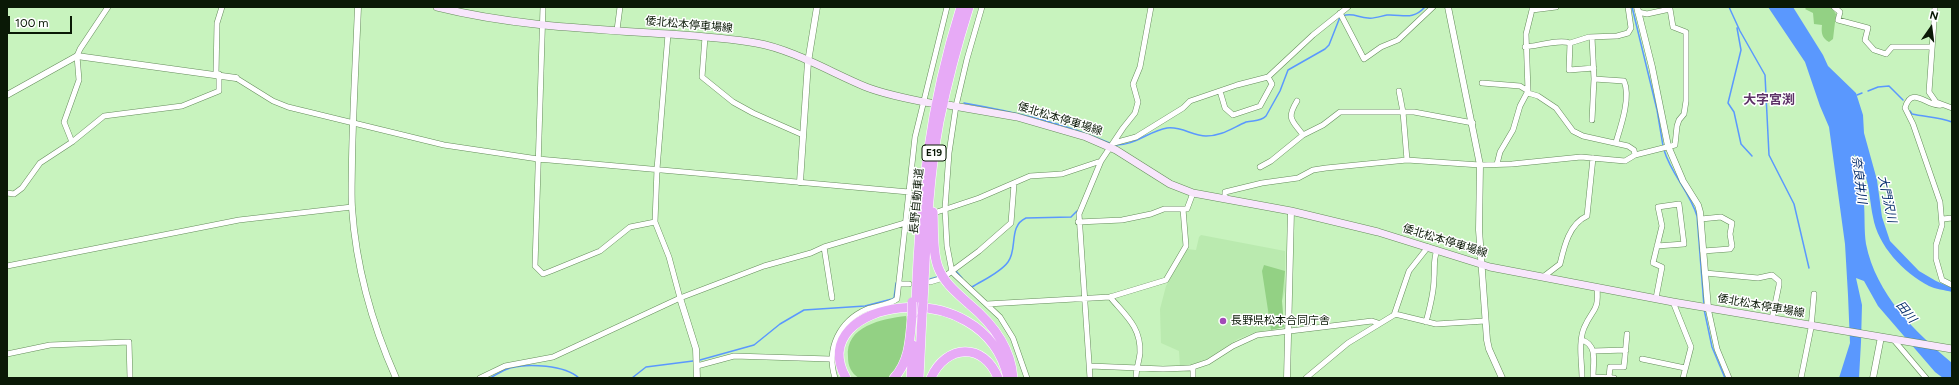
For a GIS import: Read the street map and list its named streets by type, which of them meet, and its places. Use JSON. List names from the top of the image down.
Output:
{
  "streets": {
    "highway": ["E19", "長野自動車道"],
    "main road": ["倭北松本停車場線"]
  },
  "districts": ["大字宮渕"],
  "water": ["奈良井川", "大門沢川", "田川"],
  "places": ["長野県松本合同庁舎"],
  "scale_bar": "100 m",
  "north": "top"
}
